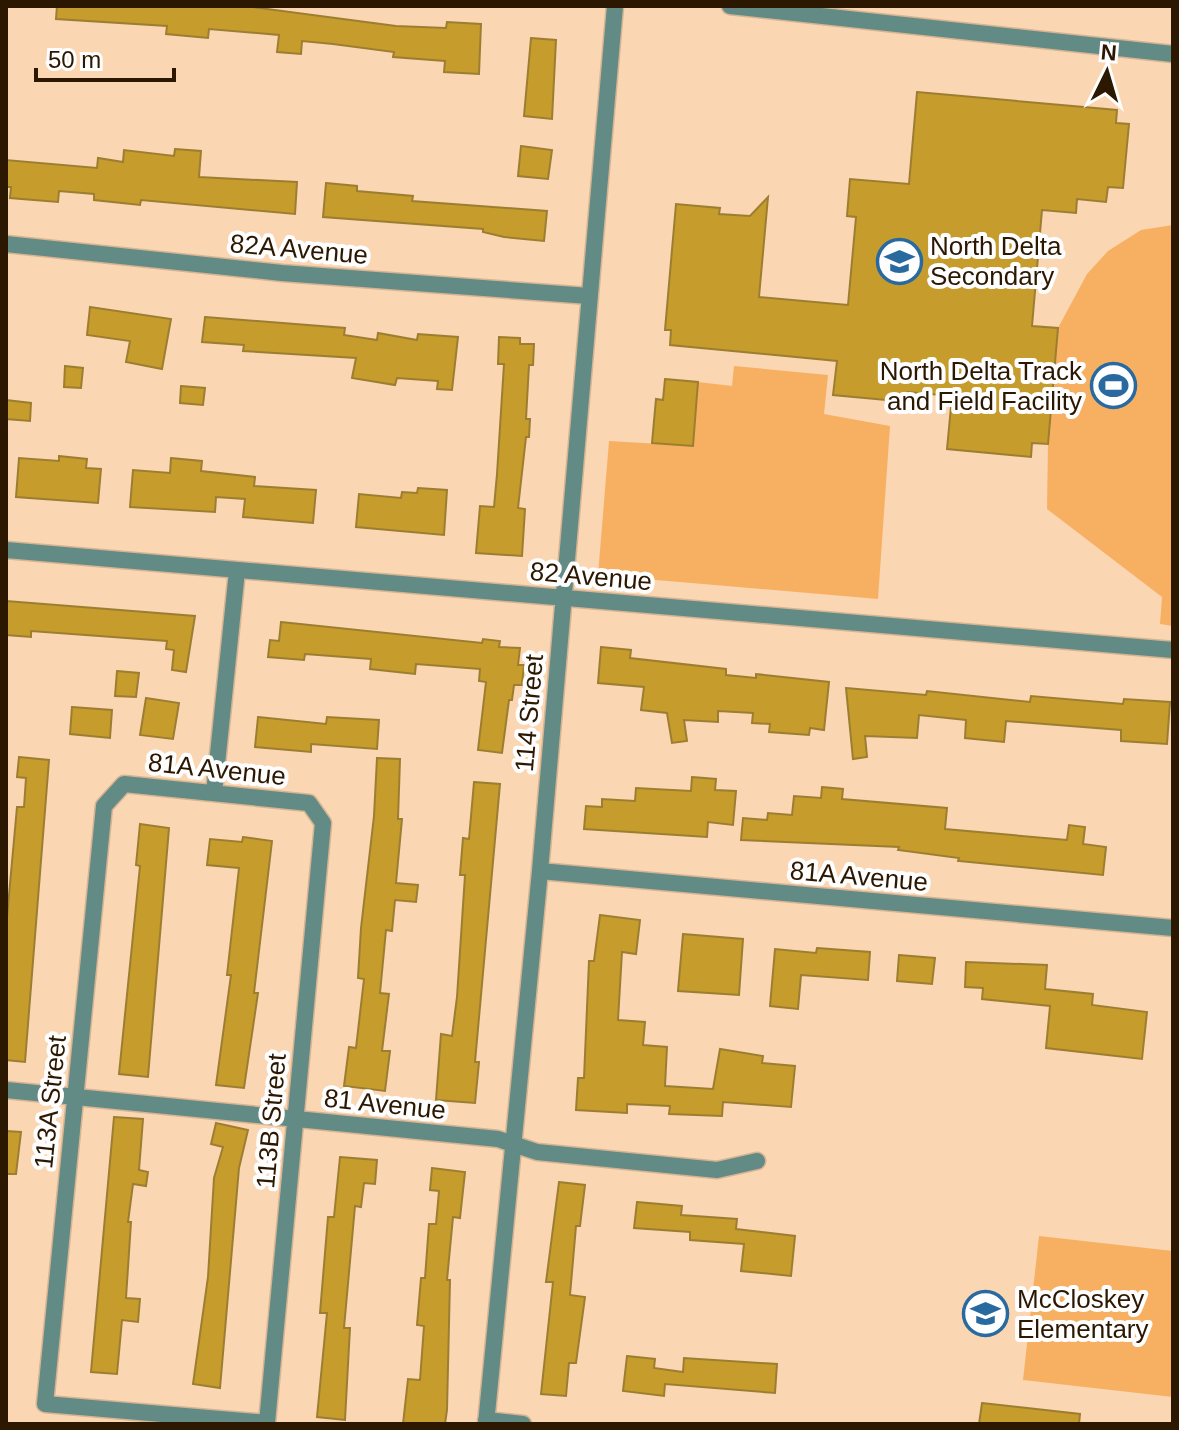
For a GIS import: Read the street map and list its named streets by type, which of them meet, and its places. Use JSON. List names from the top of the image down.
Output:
{
  "streets": {
    "street": [
      "82A Avenue",
      "82 Avenue",
      "114 Street",
      "81A Avenue",
      "113A Street",
      "81 Avenue",
      "113B Street"
    ]
  },
  "crossings": [
    ["82A Avenue", "114 Street"],
    ["82 Avenue", "114 Street"],
    ["114 Street", "81A Avenue"],
    ["114 Street", "81 Avenue"],
    ["81A Avenue", "113A Street"],
    ["81A Avenue", "113B Street"],
    ["113A Street", "81 Avenue"],
    ["113A Street", "113B Street"],
    ["81 Avenue", "113B Street"]
  ],
  "places": {
    "school or university": ["North Delta Secondary", "McCloskey Elementary"],
    "sports": ["North Delta Track and Field Facility"]
  },
  "scale_bar": "50 m",
  "north": "top"
}
